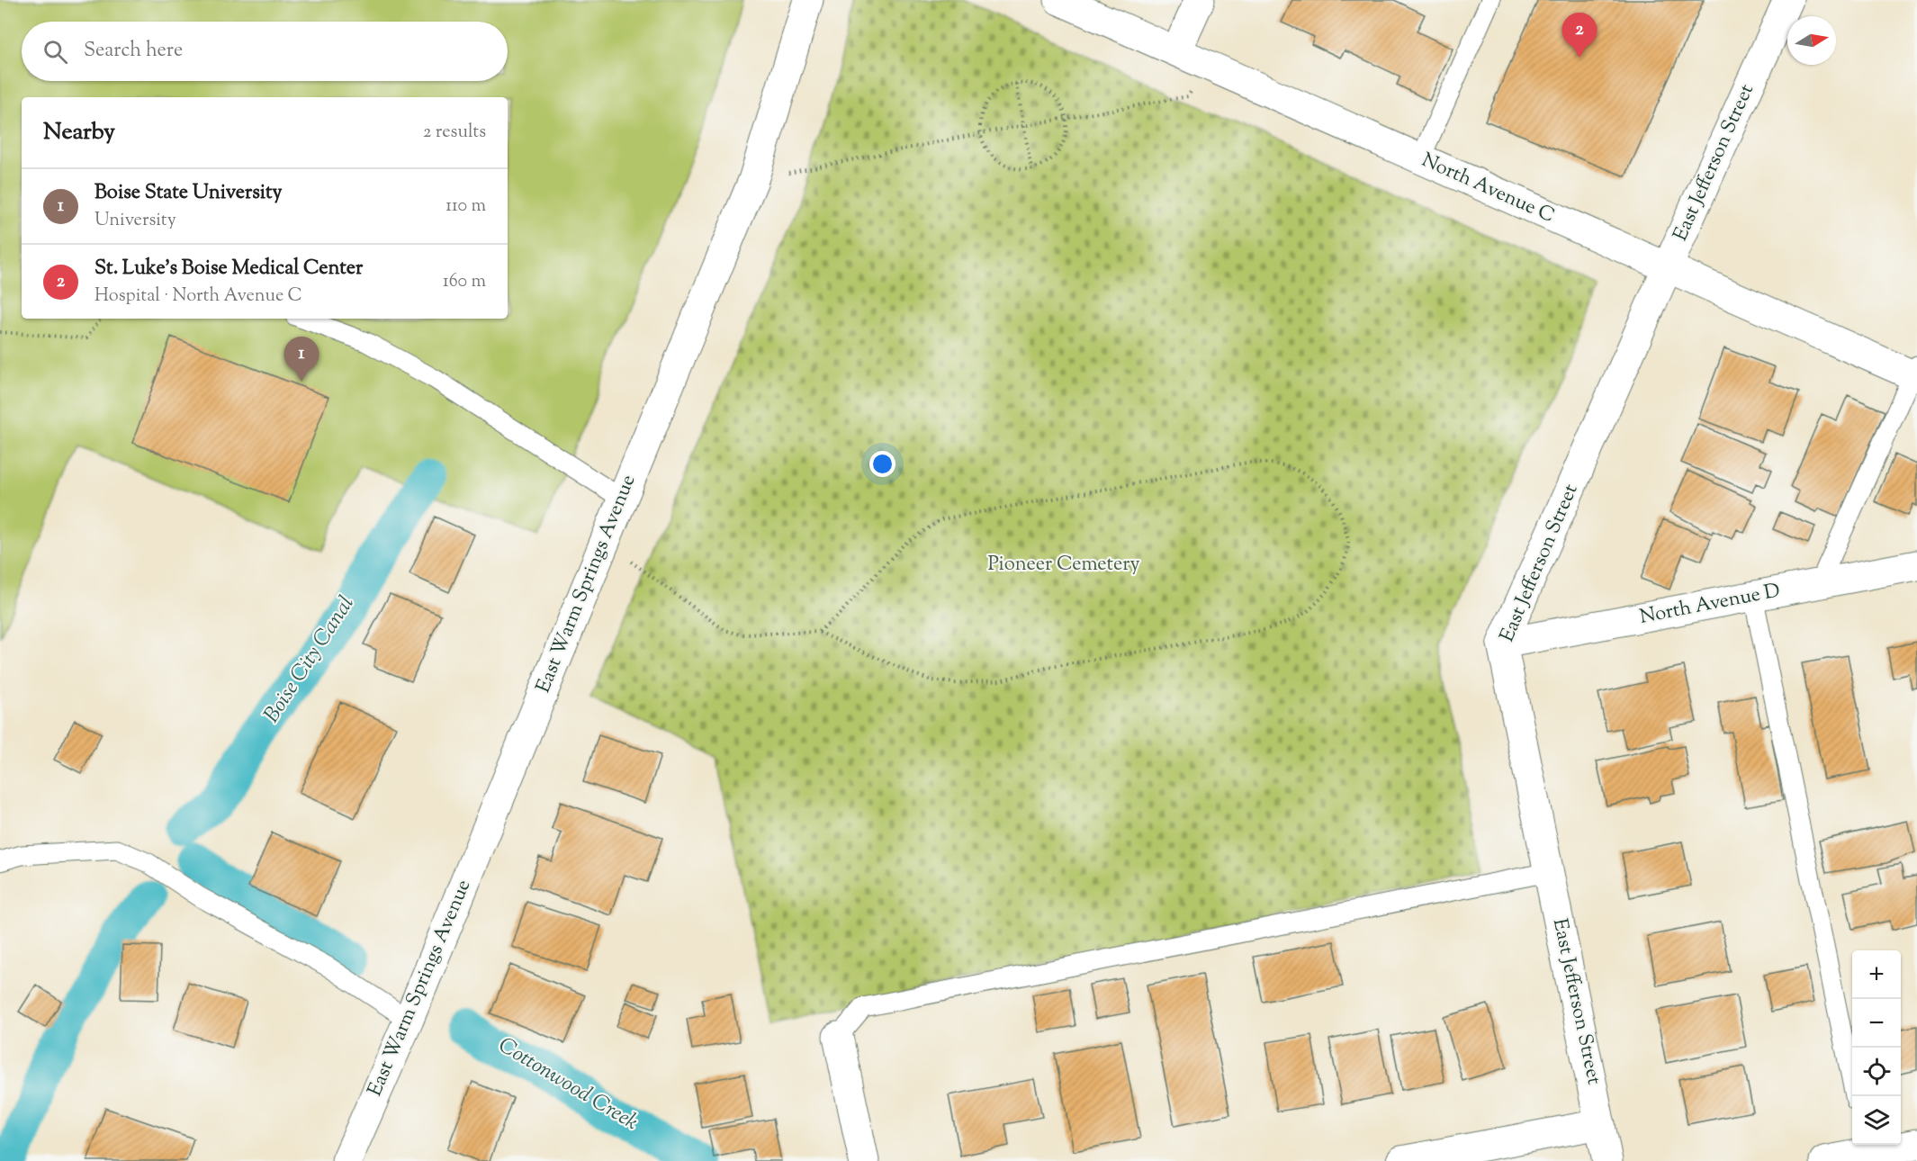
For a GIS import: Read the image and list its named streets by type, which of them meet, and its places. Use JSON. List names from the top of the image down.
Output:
{
  "streets": {
    "street": [
      "East Jefferson Street",
      "North Avenue C",
      "East Warm Springs Avenue",
      "North Avenue D"
    ]
  },
  "crossings": [
    ["East Jefferson Street", "North Avenue C"],
    ["East Jefferson Street", "North Avenue D"]
  ],
  "water": ["Boise City Canal", "Cottonwood Creek"],
  "parks": ["Pioneer Cemetery"],
  "north": "right",
  "page": {
    "pins": ["2", "1"],
    "search": "Search here",
    "heading": ["Nearby", "2 results"],
    "list": [
      {
        "mark": "1",
        "name": "Boise State University",
        "note": "University",
        "value": "110 m"
      },
      {
        "mark": "2",
        "name": "St. Luke's Boise Medical Center",
        "note": "Hospital · North Avenue C",
        "value": "160 m"
      }
    ],
    "map_buttons": ["+", "−"]
  }
}
